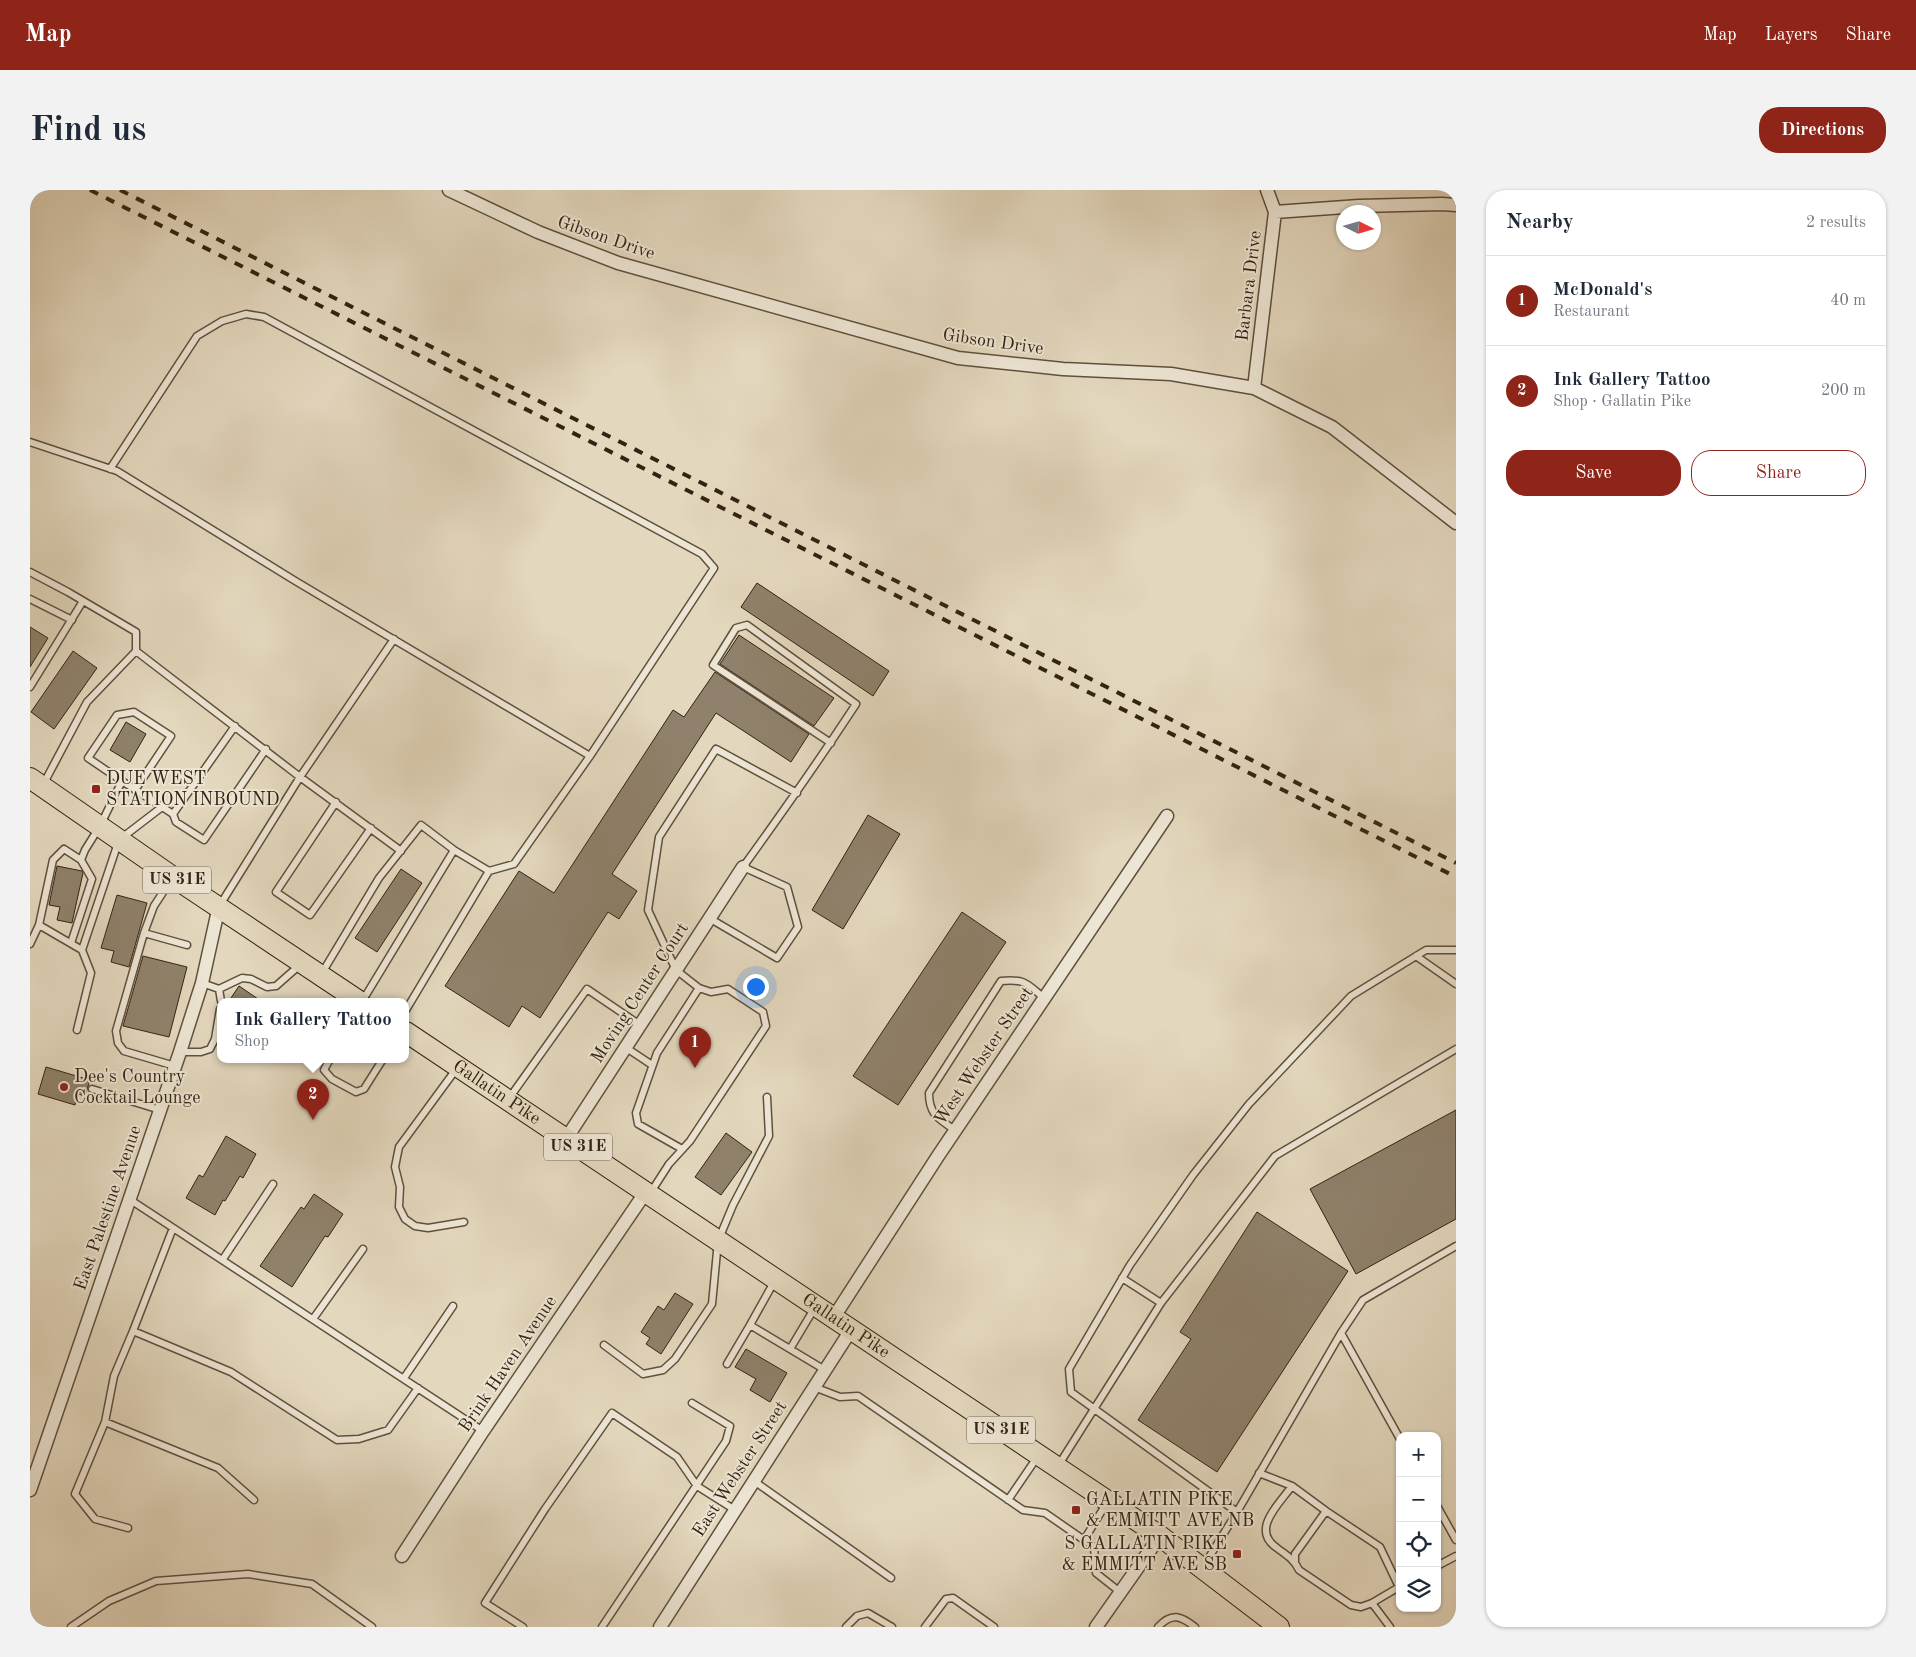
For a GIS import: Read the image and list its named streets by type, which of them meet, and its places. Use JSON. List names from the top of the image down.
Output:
{
  "streets": {
    "main road": ["US 31E", "Gallatin Pike"],
    "street": [
      "Gibson Drive",
      "Barbara Drive",
      "Moving Center Court",
      "West Webster Street",
      "East Palestine Avenue",
      "Brink Haven Avenue",
      "East Webster Street"
    ]
  },
  "crossings": [
    ["Gibson Drive", "Barbara Drive"],
    ["US 31E", "East Palestine Avenue"],
    ["Moving Center Court", "Gallatin Pike"],
    ["West Webster Street", "Gallatin Pike"],
    ["Gallatin Pike", "Brink Haven Avenue"],
    ["Gallatin Pike", "East Webster Street"]
  ],
  "places": {
    "transit": ["DUE WEST STATION INBOUND", "GALLATIN PIKE & EMMITT AVE NB", "S GALLATIN PIKE & EMMITT AVE SB"],
    "other": ["Dee's Country Cocktail Lounge"]
  },
  "north": "right",
  "page": {
    "header": "Map",
    "nav": ["Map", "Layers", "Share"],
    "buttons": [
      "Directions",
      ["Save", "Share"]
    ],
    "title": "Find us",
    "heading": ["Nearby", "2 results"],
    "list": [
      {
        "mark": "1",
        "name": "McDonald's",
        "note": "Restaurant",
        "value": "40 m"
      },
      {
        "mark": "2",
        "name": "Ink Gallery Tattoo",
        "note": "Shop · Gallatin Pike",
        "value": "200 m"
      }
    ],
    "popup": ["Ink Gallery Tattoo", "Shop"],
    "pins": ["1", "2"],
    "map_buttons": ["+", "−"]
  }
}
